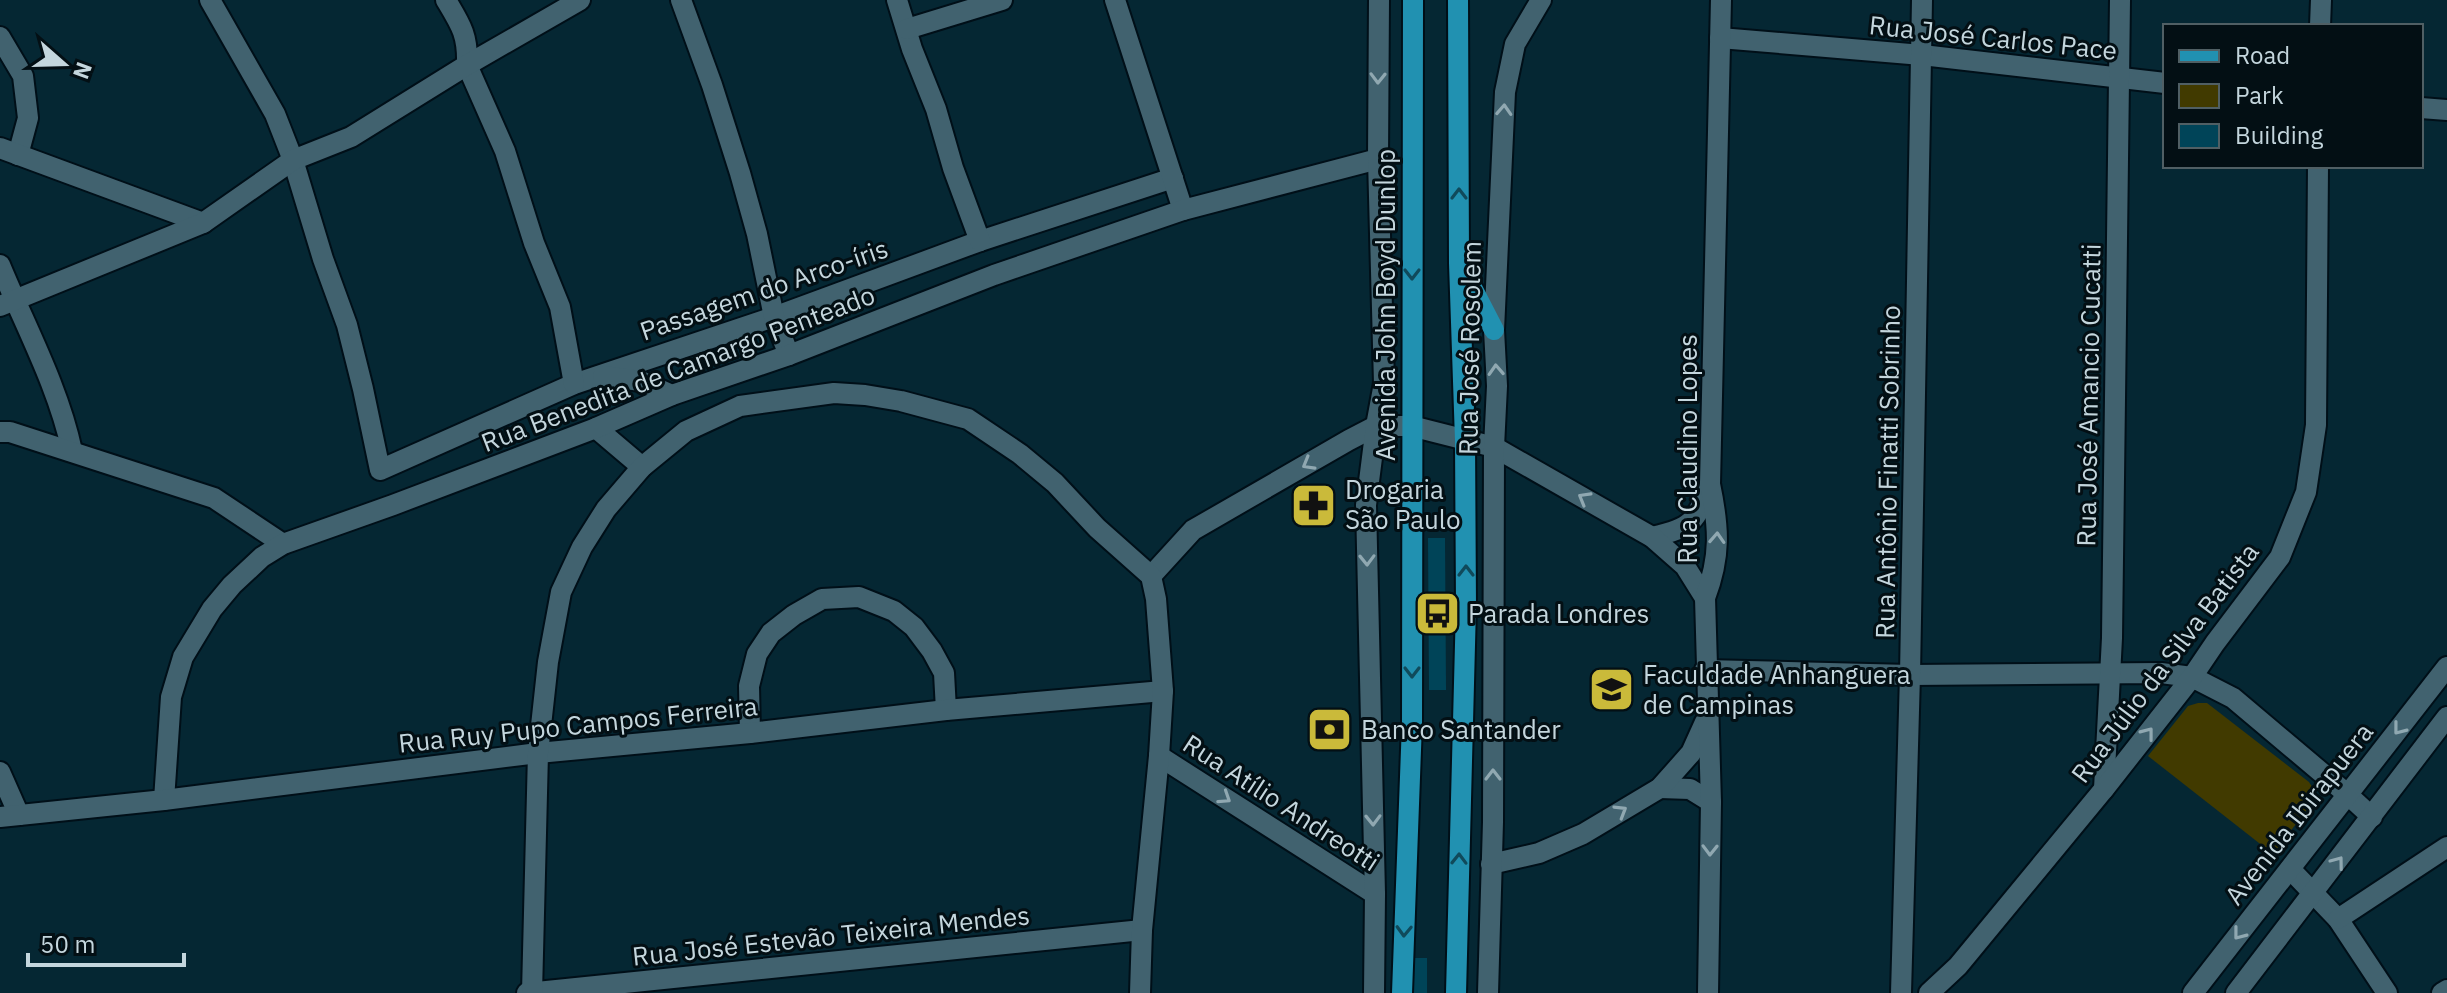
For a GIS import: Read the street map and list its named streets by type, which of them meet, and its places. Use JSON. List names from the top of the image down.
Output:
{
  "streets": {
    "main road": ["Avenida John Boyd Dunlop"],
    "street": [
      "Rua José Carlos Pace",
      "Passagem do Arco-íris",
      "Rua José Rosolem",
      "Rua Benedita de Camargo Penteado",
      "Rua José Amancio Cucatti",
      "Rua Claudino Lopes",
      "Rua Antônio Finatti Sobrinho",
      "Rua Júlio da Silva Batista",
      "Rua Ruy Pupo Campos Ferreira",
      "Rua Atílio Andreotti",
      "Avenida Ibirapuera",
      "Rua José Estevão Teixeira Mendes"
    ]
  },
  "crossings": [
    ["Rua José Carlos Pace", "Rua José Amancio Cucatti"],
    ["Rua José Carlos Pace", "Rua Claudino Lopes"],
    ["Rua José Carlos Pace", "Rua Antônio Finatti Sobrinho"],
    ["Rua Benedita de Camargo Penteado", "Rua Ruy Pupo Campos Ferreira"],
    ["Rua José Amancio Cucatti", "Rua Júlio da Silva Batista"]
  ],
  "one_way": ["Rua Atílio Andreotti"],
  "places": {
    "pharmacy": ["Drogaria São Paulo"],
    "bus stop": ["Parada Londres"],
    "school or university": ["Faculdade Anhanguera de Campinas"],
    "bank": ["Banco Santander"]
  },
  "legend": ["Road", "Park", "Building"],
  "scale_bar": "50 m",
  "north": "right"
}
